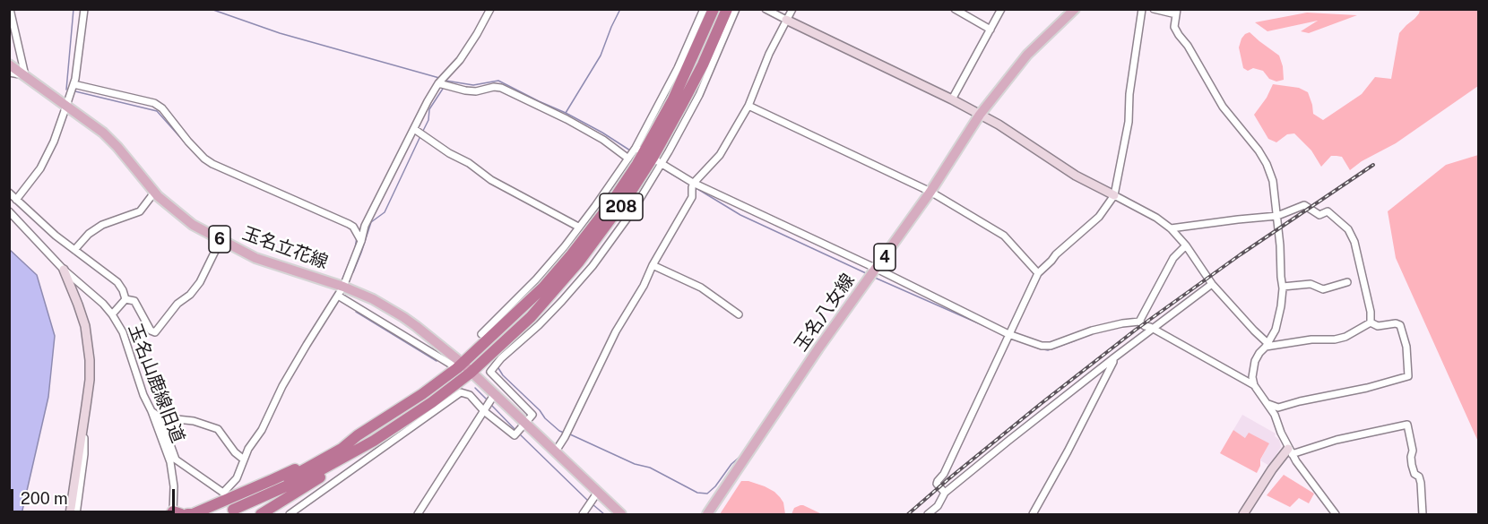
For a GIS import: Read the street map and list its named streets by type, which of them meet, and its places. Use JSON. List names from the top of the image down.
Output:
{
  "streets": {
    "highway": ["208"],
    "main road": [
      "6",
      "玉名立花線",
      "4",
      "玉名八女線"
    ],
    "street": ["玉名山鹿線旧道"]
  },
  "crossings": [
    ["208", "玉名立花線"]
  ],
  "scale_bar": "200 m"
}
